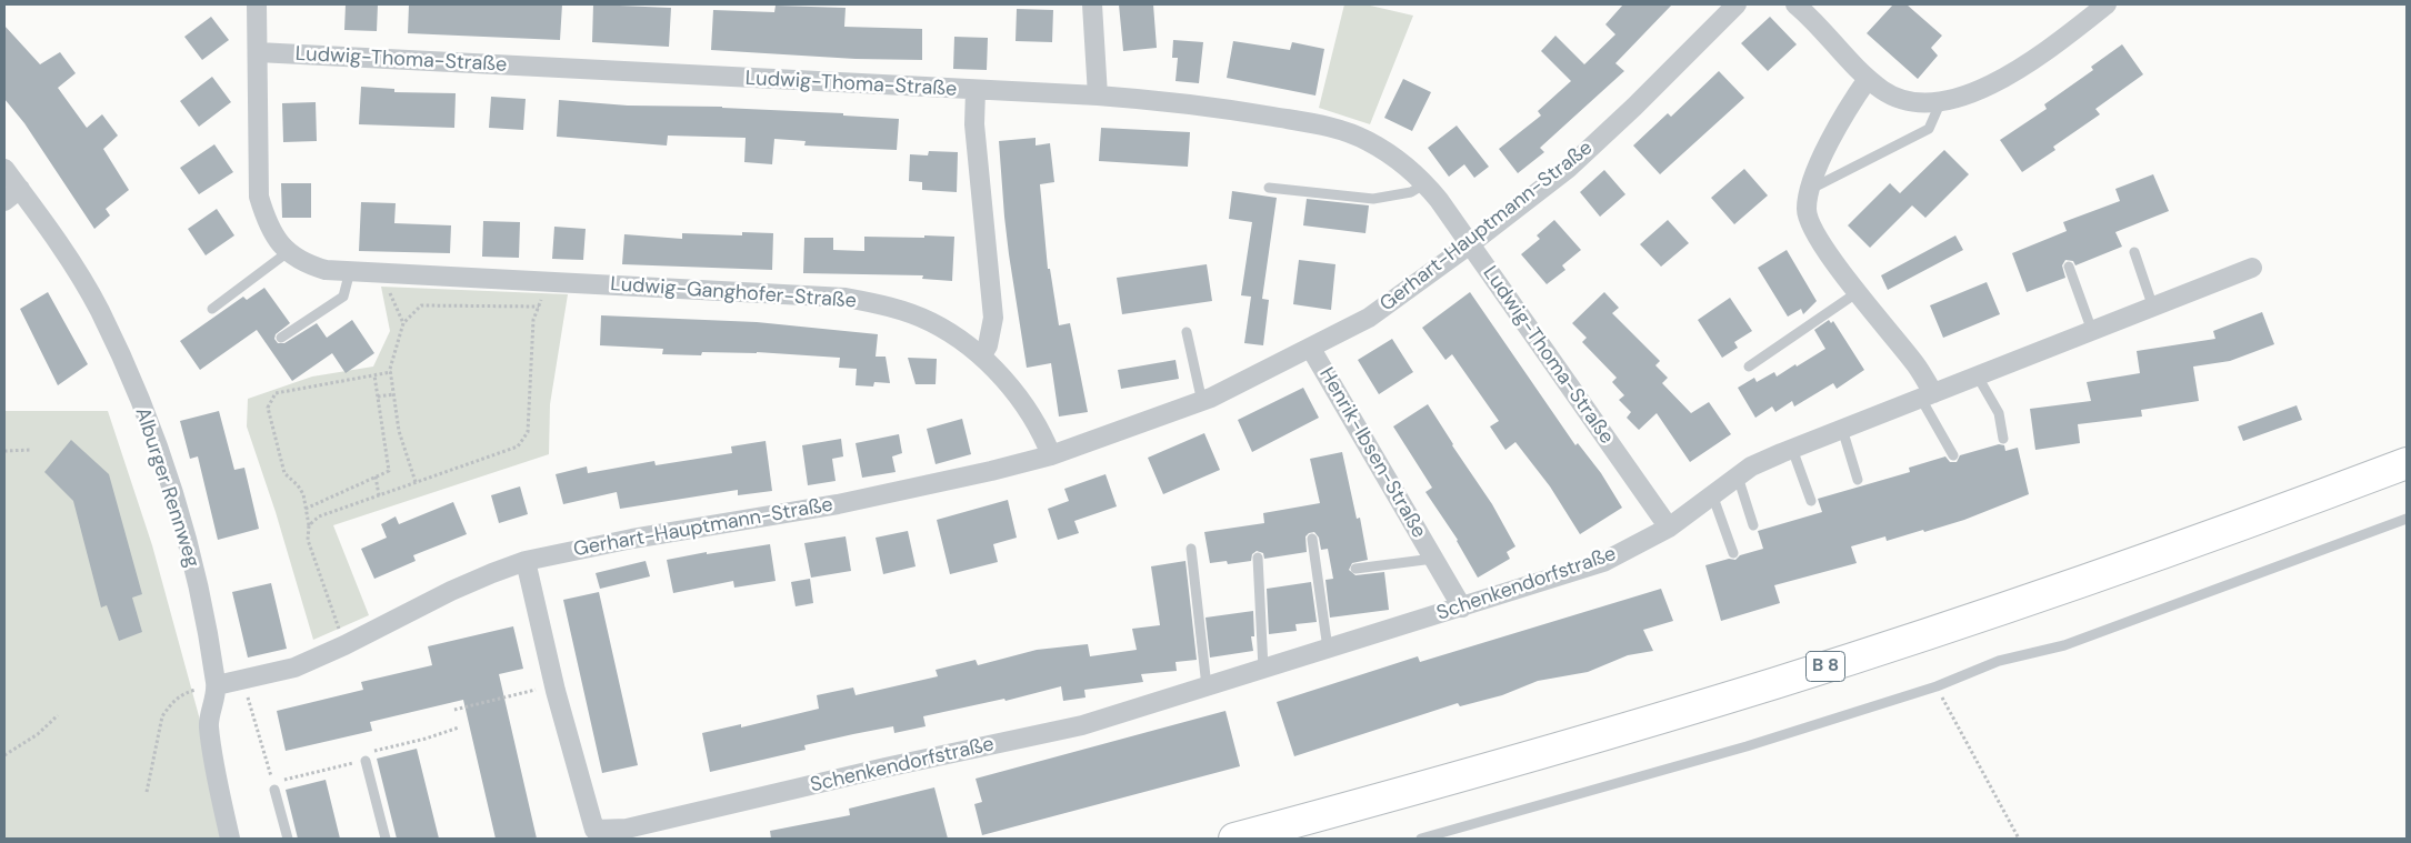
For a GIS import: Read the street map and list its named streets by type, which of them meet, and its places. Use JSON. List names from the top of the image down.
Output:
{
  "streets": {
    "main road": ["B 8"],
    "street": [
      "Ludwig-Thoma-Straße",
      "Gerhart-Hauptmann-Straße",
      "Ludwig-Ganghofer-Straße",
      "Henrik-Ibsen-Straße",
      "Alburger Rennweg",
      "Schenkendorfstraße"
    ]
  },
  "crossings": [
    ["Ludwig-Thoma-Straße", "Gerhart-Hauptmann-Straße"],
    ["Ludwig-Thoma-Straße", "Ludwig-Ganghofer-Straße"],
    ["Ludwig-Thoma-Straße", "Schenkendorfstraße"],
    ["Gerhart-Hauptmann-Straße", "Ludwig-Ganghofer-Straße"],
    ["Gerhart-Hauptmann-Straße", "Henrik-Ibsen-Straße"],
    ["Gerhart-Hauptmann-Straße", "Alburger Rennweg"],
    ["Gerhart-Hauptmann-Straße", "Schenkendorfstraße"],
    ["Henrik-Ibsen-Straße", "Schenkendorfstraße"]
  ]
}
